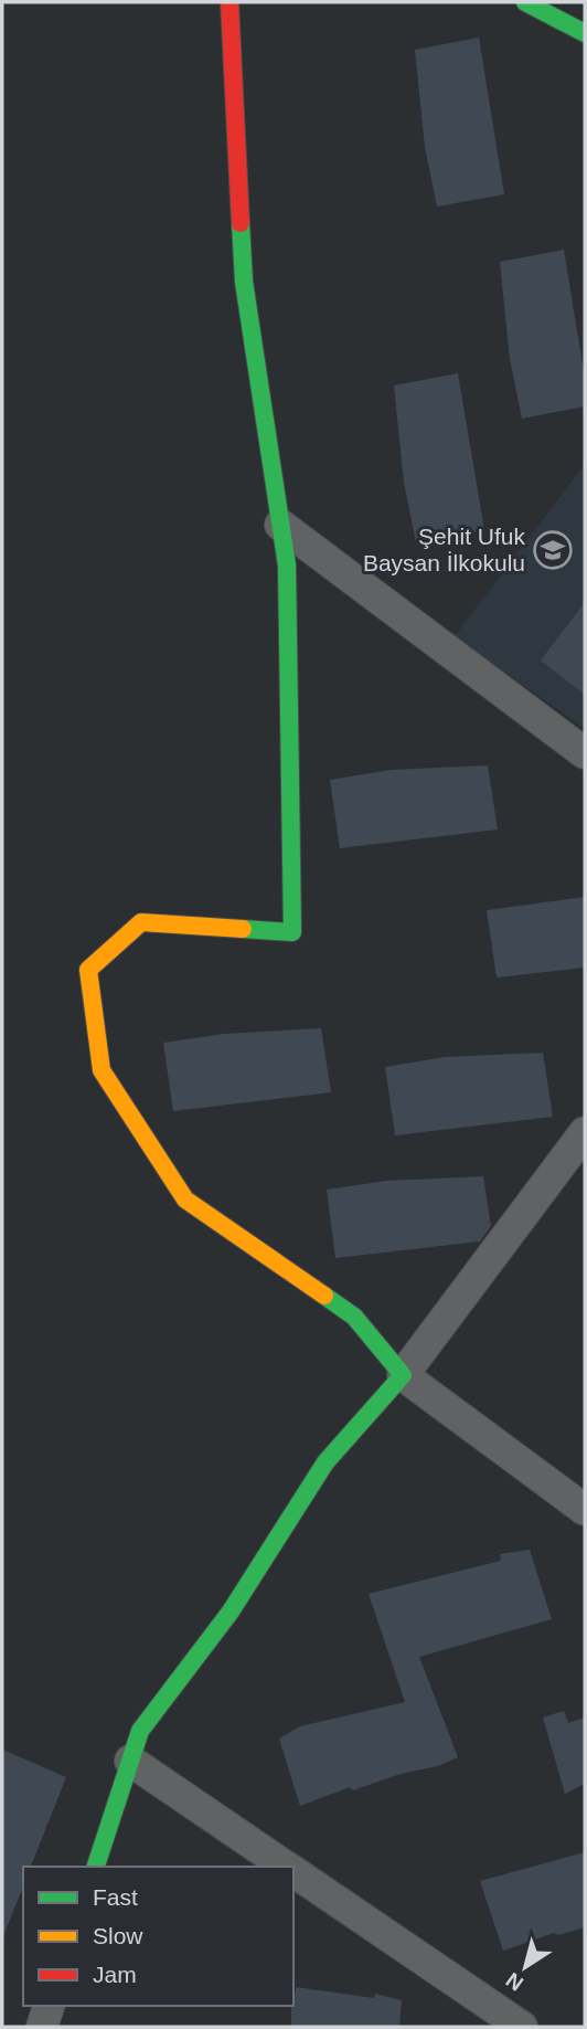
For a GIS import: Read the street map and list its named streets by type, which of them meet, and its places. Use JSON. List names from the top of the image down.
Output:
{
  "places": {
    "school or university": ["Şehit Ufuk Baysan İlkokulu"]
  },
  "legend": ["Fast", "Slow", "Jam"],
  "north": "bottom left"
}
